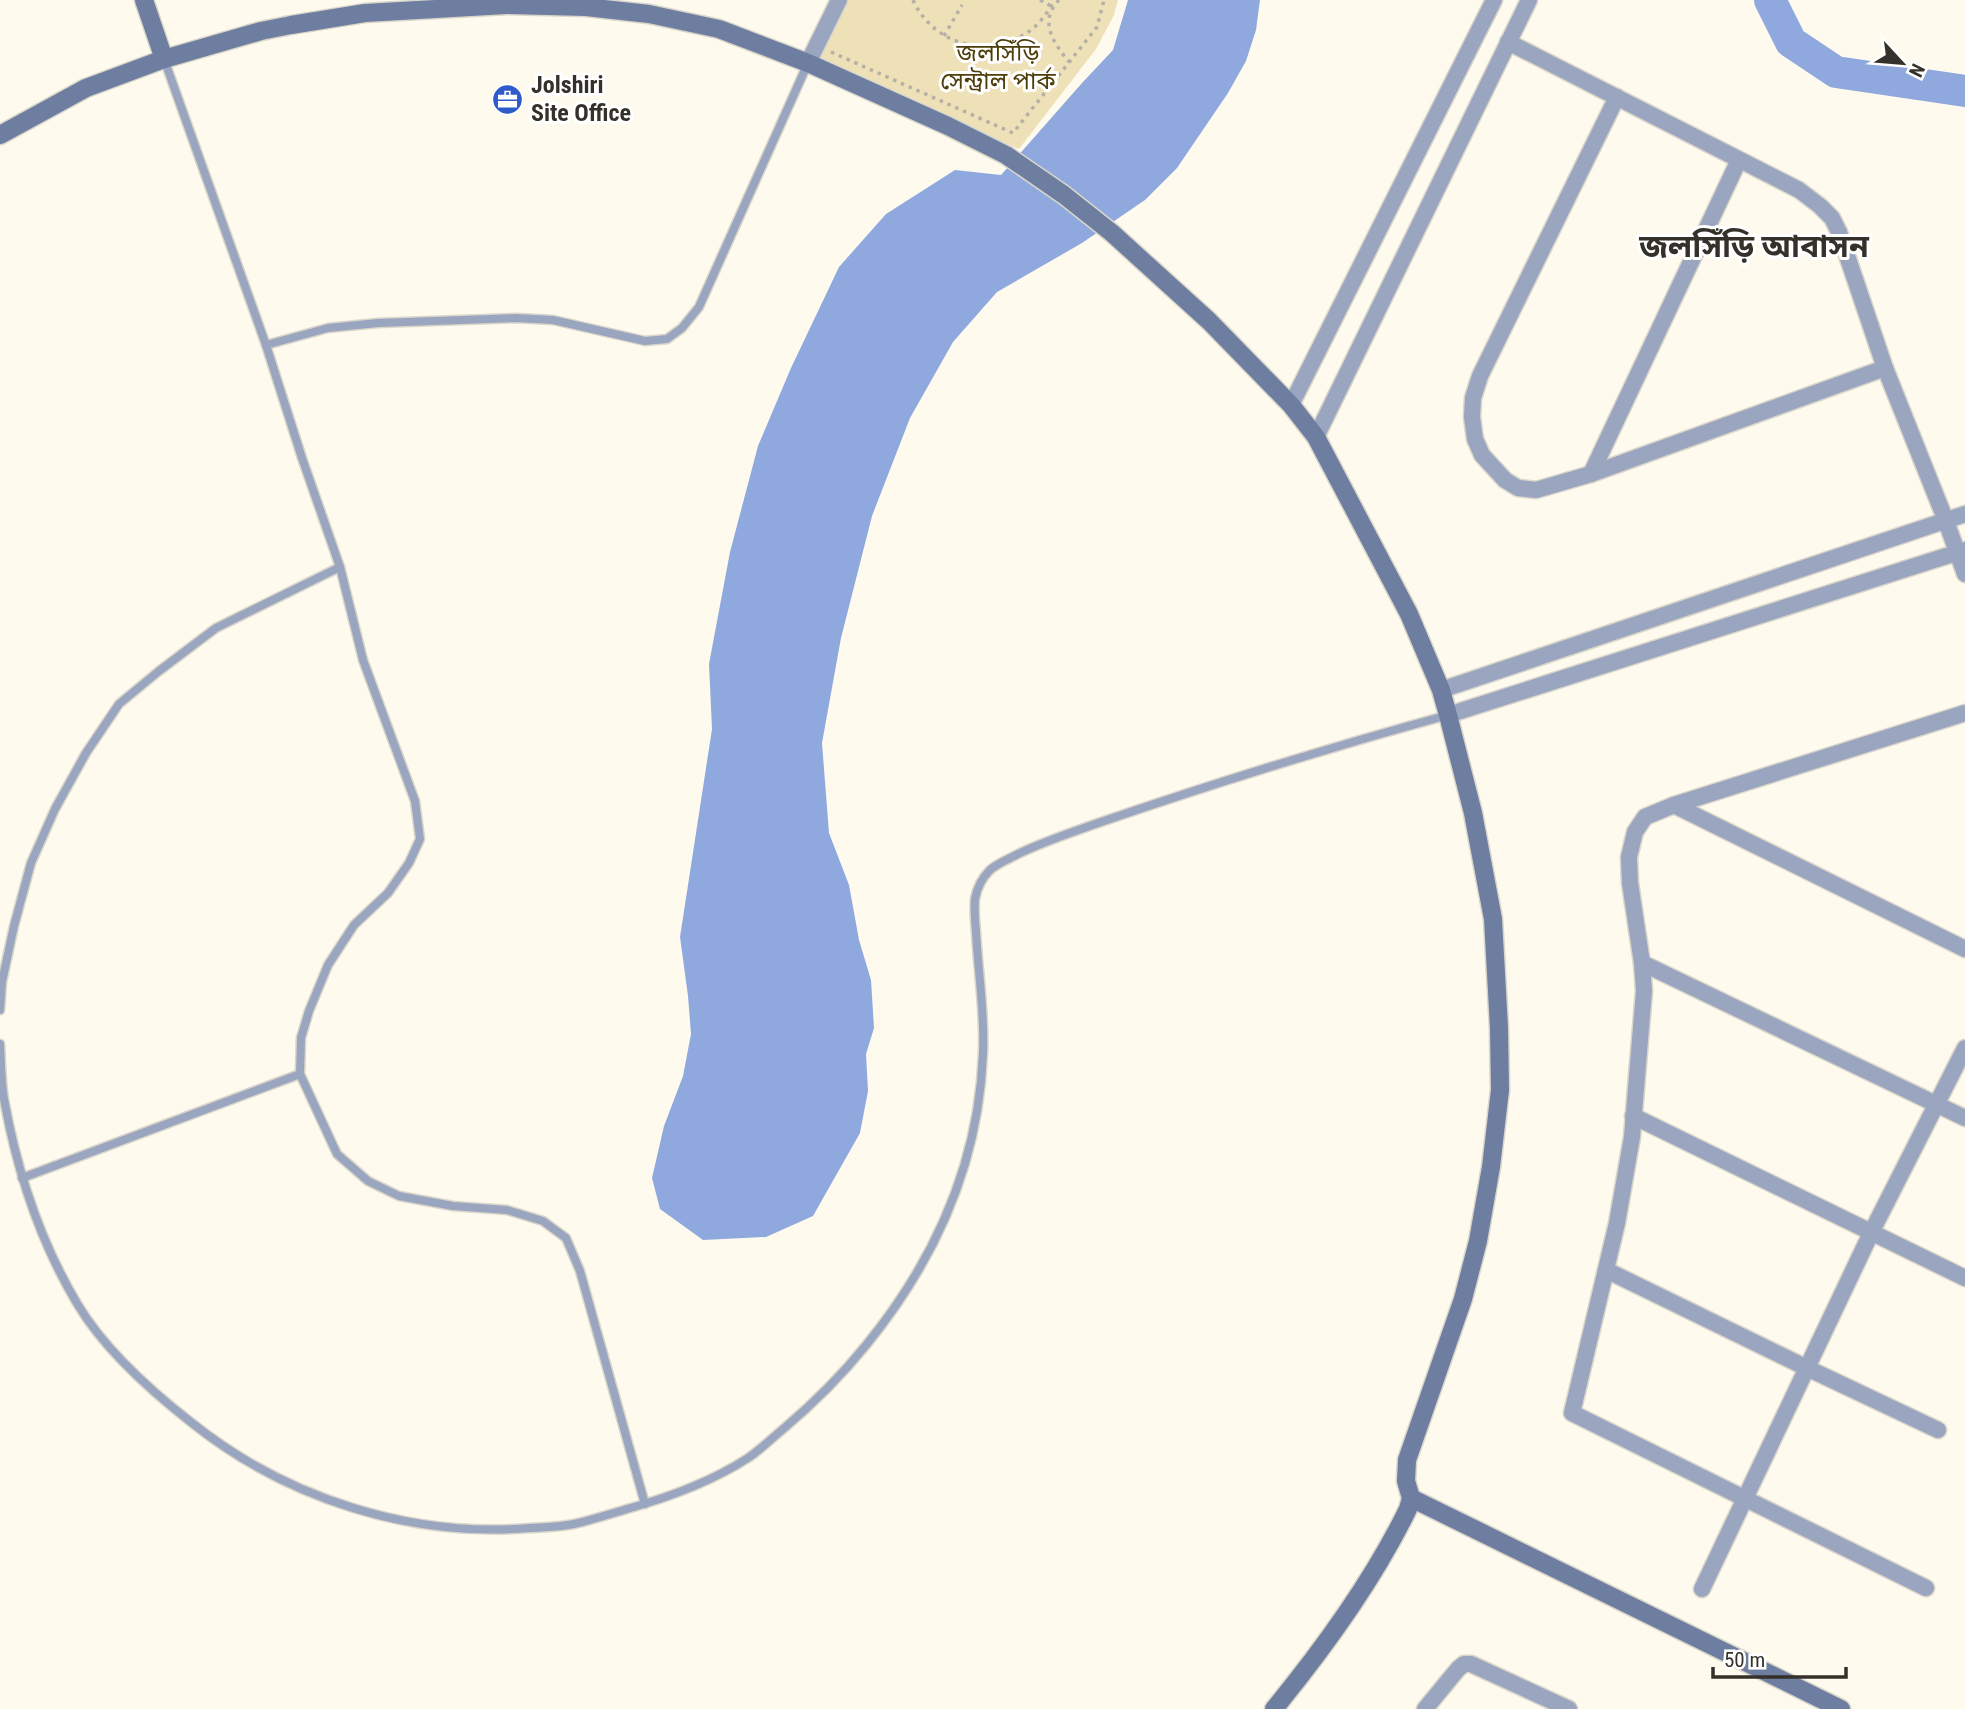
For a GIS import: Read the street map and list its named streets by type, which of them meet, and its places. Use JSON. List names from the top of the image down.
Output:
{
  "districts": ["জলসিঁড়ি আবাসন"],
  "parks": ["জলসিঁড়ি সেন্ট্রাল পার্ক"],
  "places": {
    "office": ["Jolshiri Site Office"]
  },
  "scale_bar": "50 m",
  "north": "bottom right"
}
